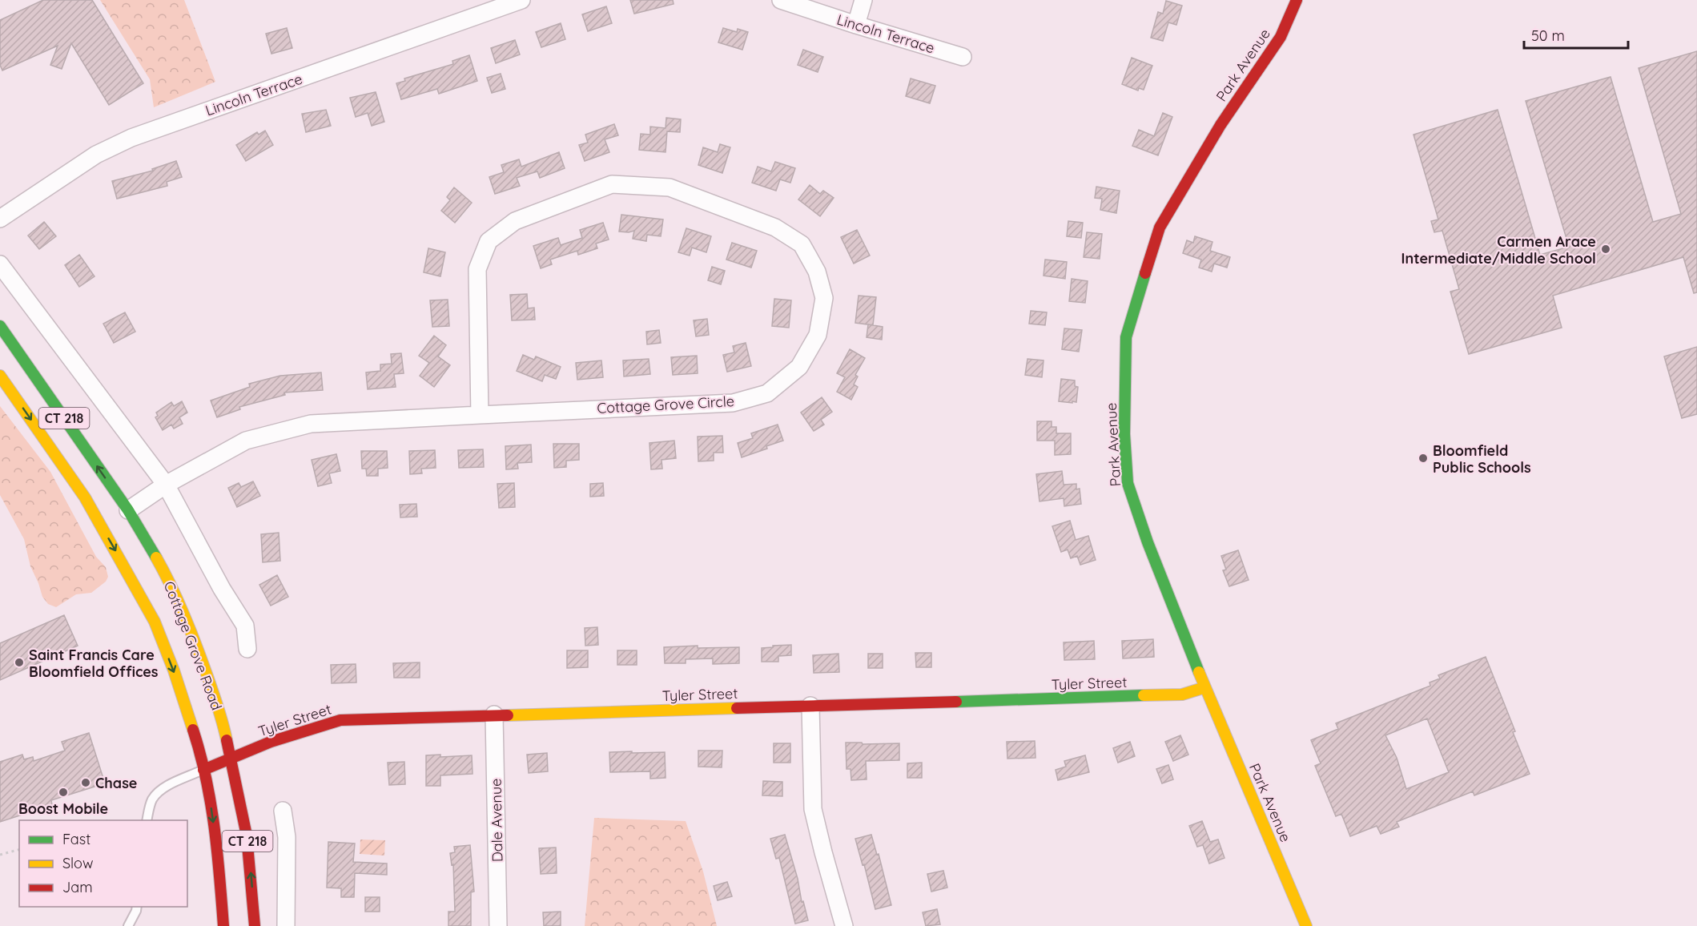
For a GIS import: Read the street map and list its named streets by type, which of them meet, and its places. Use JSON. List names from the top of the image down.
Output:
{
  "streets": {
    "main road": [
      "Park Avenue",
      "CT 218",
      "Cottage Grove Road",
      "Tyler Street"
    ],
    "street": ["Lincoln Terrace", "Cottage Grove Circle", "Dale Avenue"]
  },
  "crossings": [
    ["Park Avenue", "Tyler Street"],
    ["Cottage Grove Circle", "Cottage Grove Road"],
    ["Cottage Grove Road", "Tyler Street"],
    ["Tyler Street", "Dale Avenue"]
  ],
  "places": [
    "Carmen Arace Intermediate/Middle School",
    "Bloomfield Public Schools",
    "Saint Francis Care Bloomfield Offices",
    "Chase",
    "Boost Mobile"
  ],
  "legend": ["Fast", "Slow", "Jam"],
  "scale_bar": "50 m"
}
